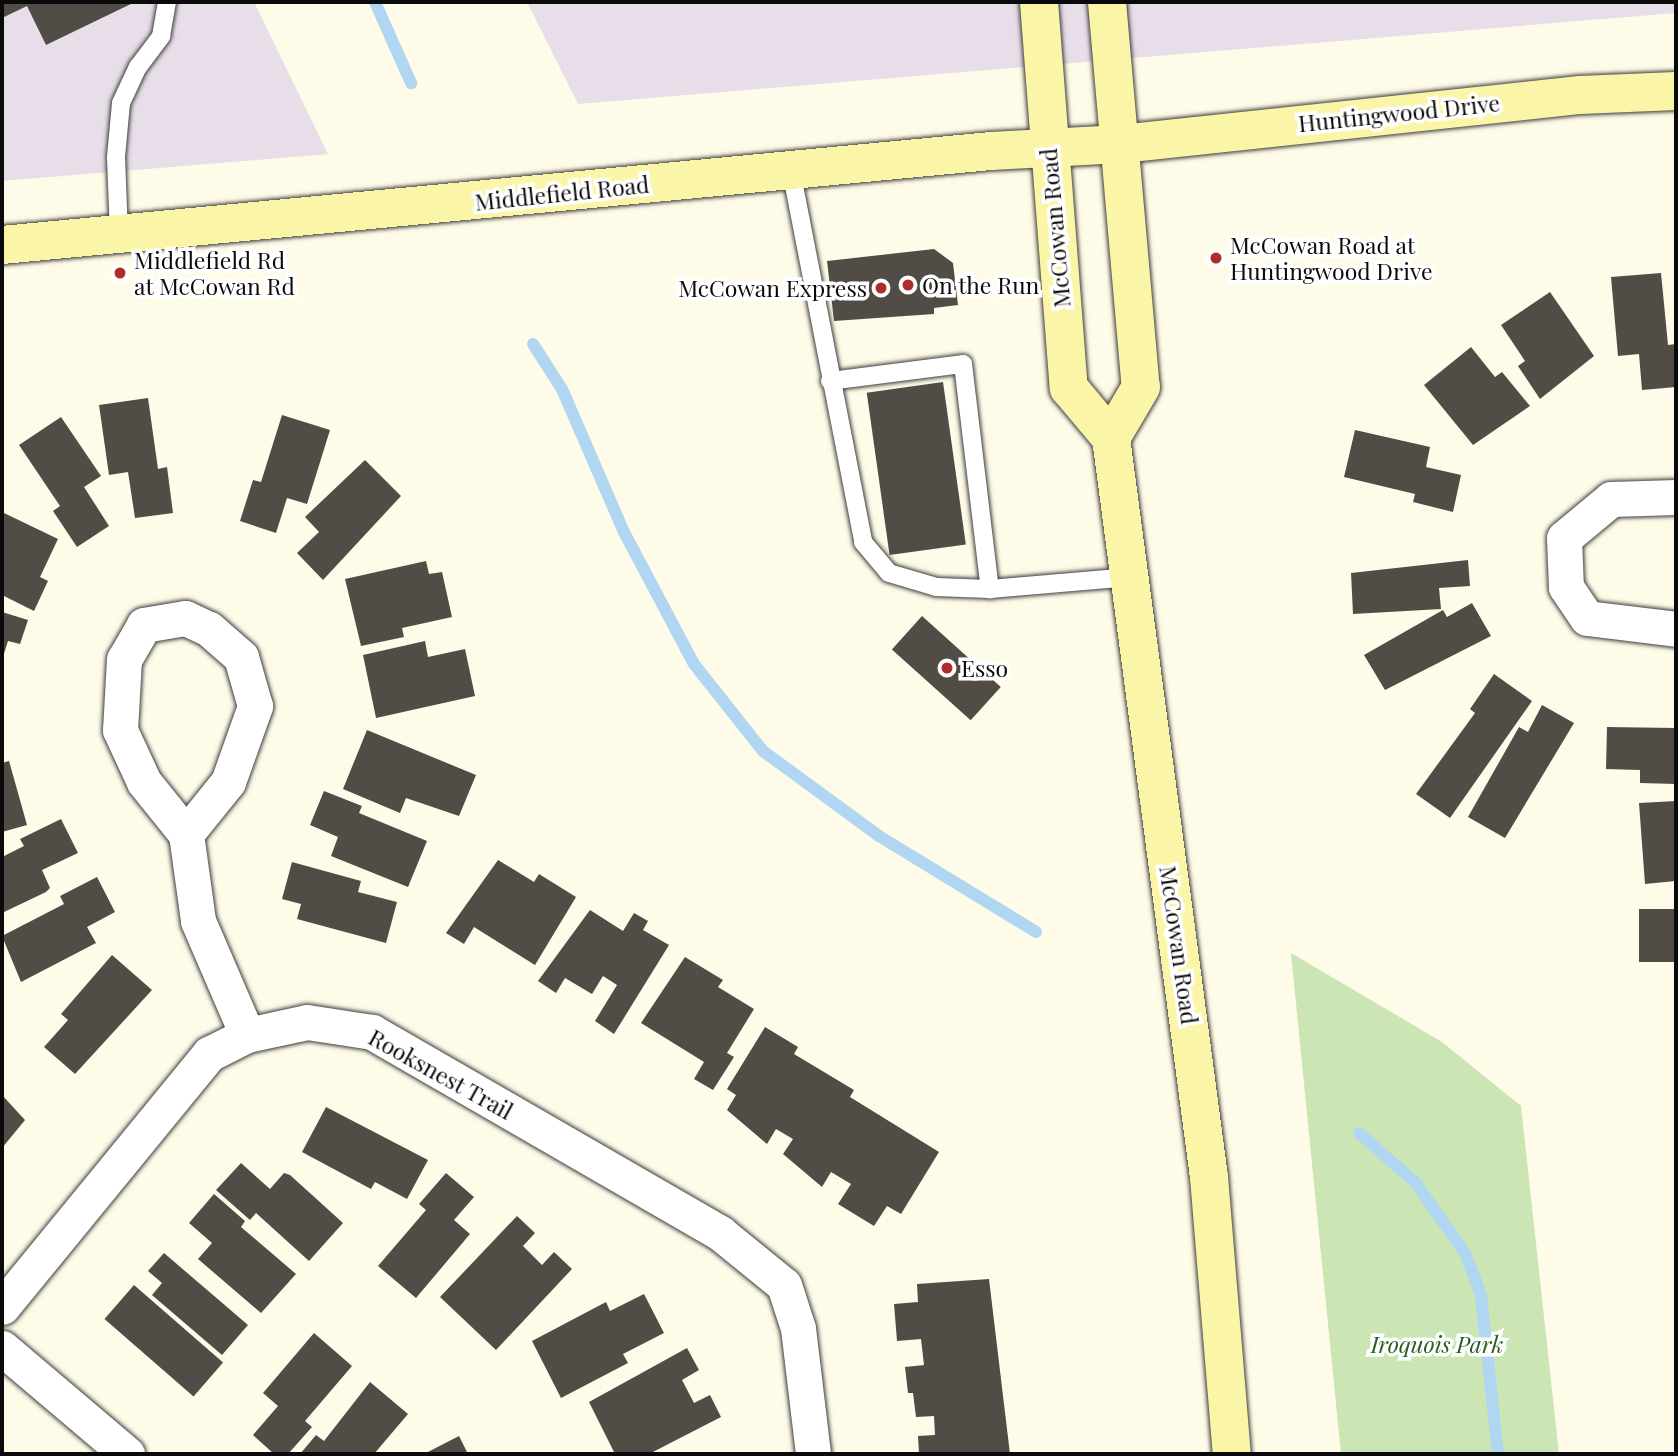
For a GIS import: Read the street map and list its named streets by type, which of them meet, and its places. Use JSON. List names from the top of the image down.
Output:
{
  "streets": {
    "main road": ["Huntingwood Drive", "Middlefield Road", "McCowan Road"],
    "street": ["Rooksnest Trail"]
  },
  "crossings": [
    ["Huntingwood Drive", "Middlefield Road"],
    ["Middlefield Road", "McCowan Road"]
  ],
  "parks": ["Iroquois Park"],
  "places": [
    "McCowan Road at Huntingwood Drive",
    "Middlefield Rd at McCowan Rd",
    "On the Run",
    "McCowan Express",
    "Esso"
  ]
}
